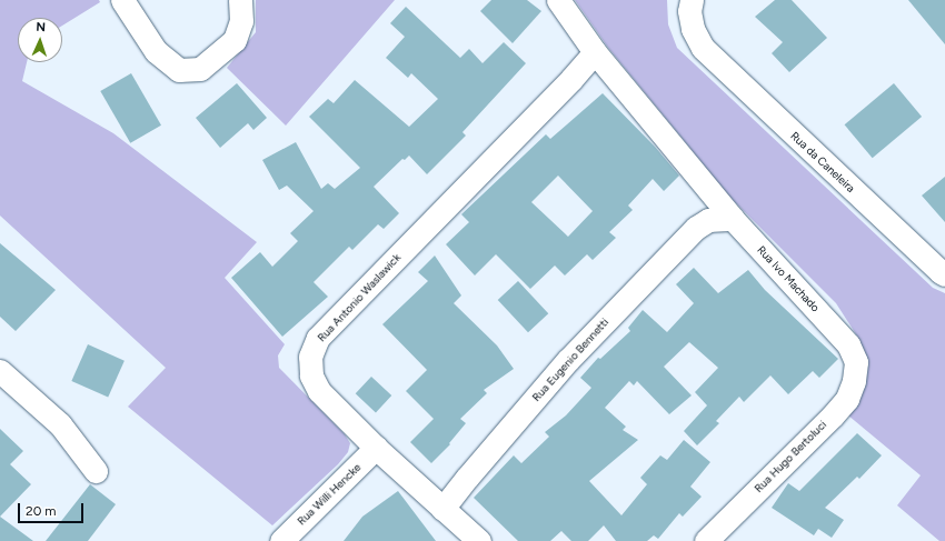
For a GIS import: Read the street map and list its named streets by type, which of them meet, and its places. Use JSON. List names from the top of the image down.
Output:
{
  "streets": {
    "street": [
      "Rua da Caneleira",
      "Rua Ivo Machado",
      "Rua Antonio Waslawick",
      "Rua Eugenio Bennetti",
      "Rua Hugo Bertoluci",
      "Rua Willi Hencke"
    ]
  },
  "crossings": [
    ["Rua Ivo Machado", "Rua Antonio Waslawick"],
    ["Rua Ivo Machado", "Rua Eugenio Bennetti"],
    ["Rua Ivo Machado", "Rua Hugo Bertoluci"],
    ["Rua Antonio Waslawick", "Rua Eugenio Bennetti"],
    ["Rua Antonio Waslawick", "Rua Willi Hencke"]
  ],
  "scale_bar": "20 m",
  "north": "top"
}
